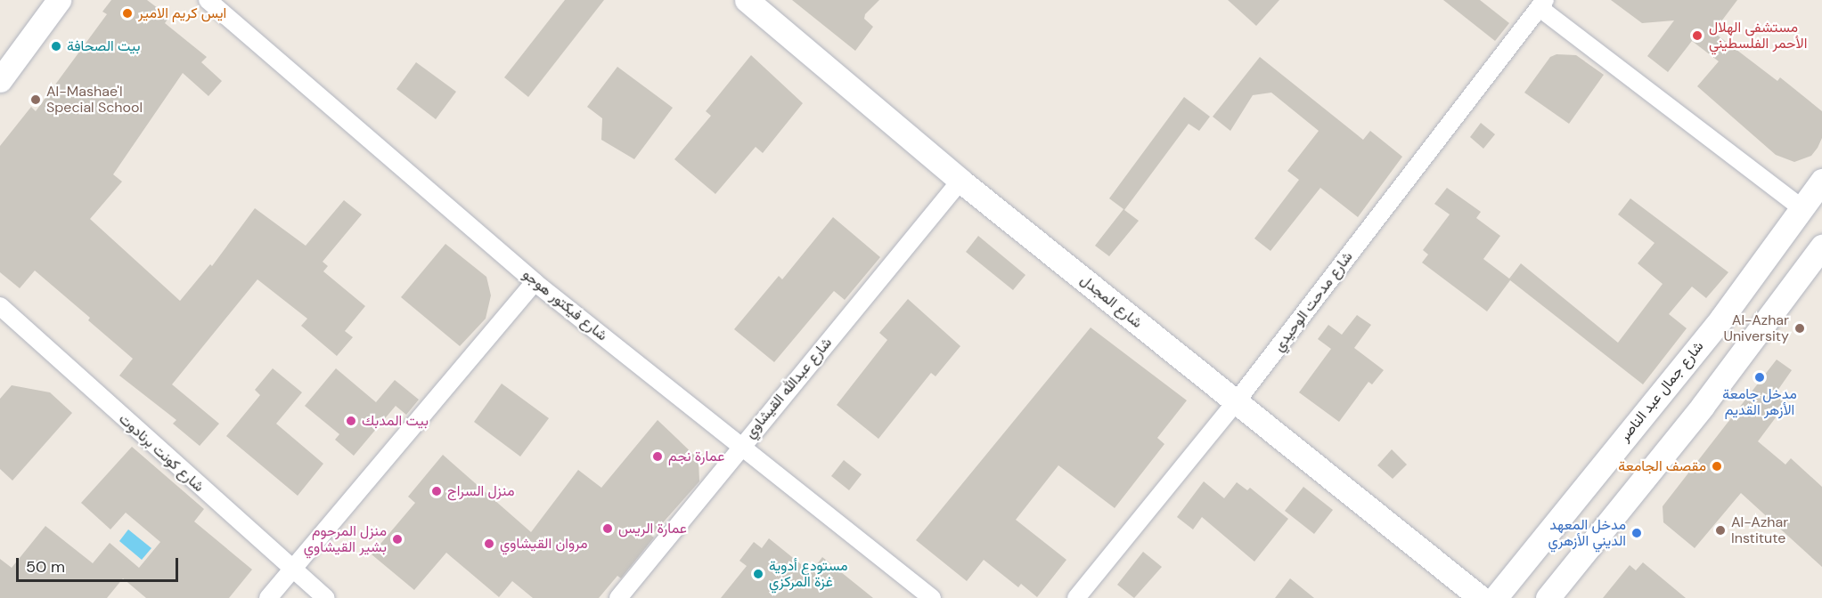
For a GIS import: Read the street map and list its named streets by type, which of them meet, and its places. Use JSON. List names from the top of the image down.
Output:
{
  "streets": {
    "main road": ["شارع المجدل", "شارع جمال عبد الناصر"],
    "street": [
      "شارع مدحت الوحيدي",
      "شارع فيكتور هوجو",
      "شارع عبدالله القيشاوي",
      "شارع كونت برنادوت"
    ]
  },
  "crossings": [
    ["شارع المجدل", "شارع مدحت الوحيدي"],
    ["شارع المجدل", "شارع عبدالله القيشاوي"],
    ["شارع فيكتور هوجو", "شارع عبدالله القيشاوي"]
  ],
  "places": [
    "ايس كريم الامير",
    "مستشفى الهلال الأحمر الفلسطيني",
    "بيت الصحافة",
    "Al-Mashae'l Special School",
    "Al-Azhar University",
    "مدخل جامعة الأزهر القديم",
    "بيت المدبك",
    "عمارة نجم",
    "مقصف الجامعة",
    "منزل السراج",
    "عمارة الريس",
    "Al-Azhar Institute",
    "مدخل المعهد الديني الأزهري",
    "منزل المرحوم بشير القيشاوي",
    "مروان القيشاوي",
    "مستودع أدوية غزة المركزي"
  ],
  "scale_bar": "50 m"
}
